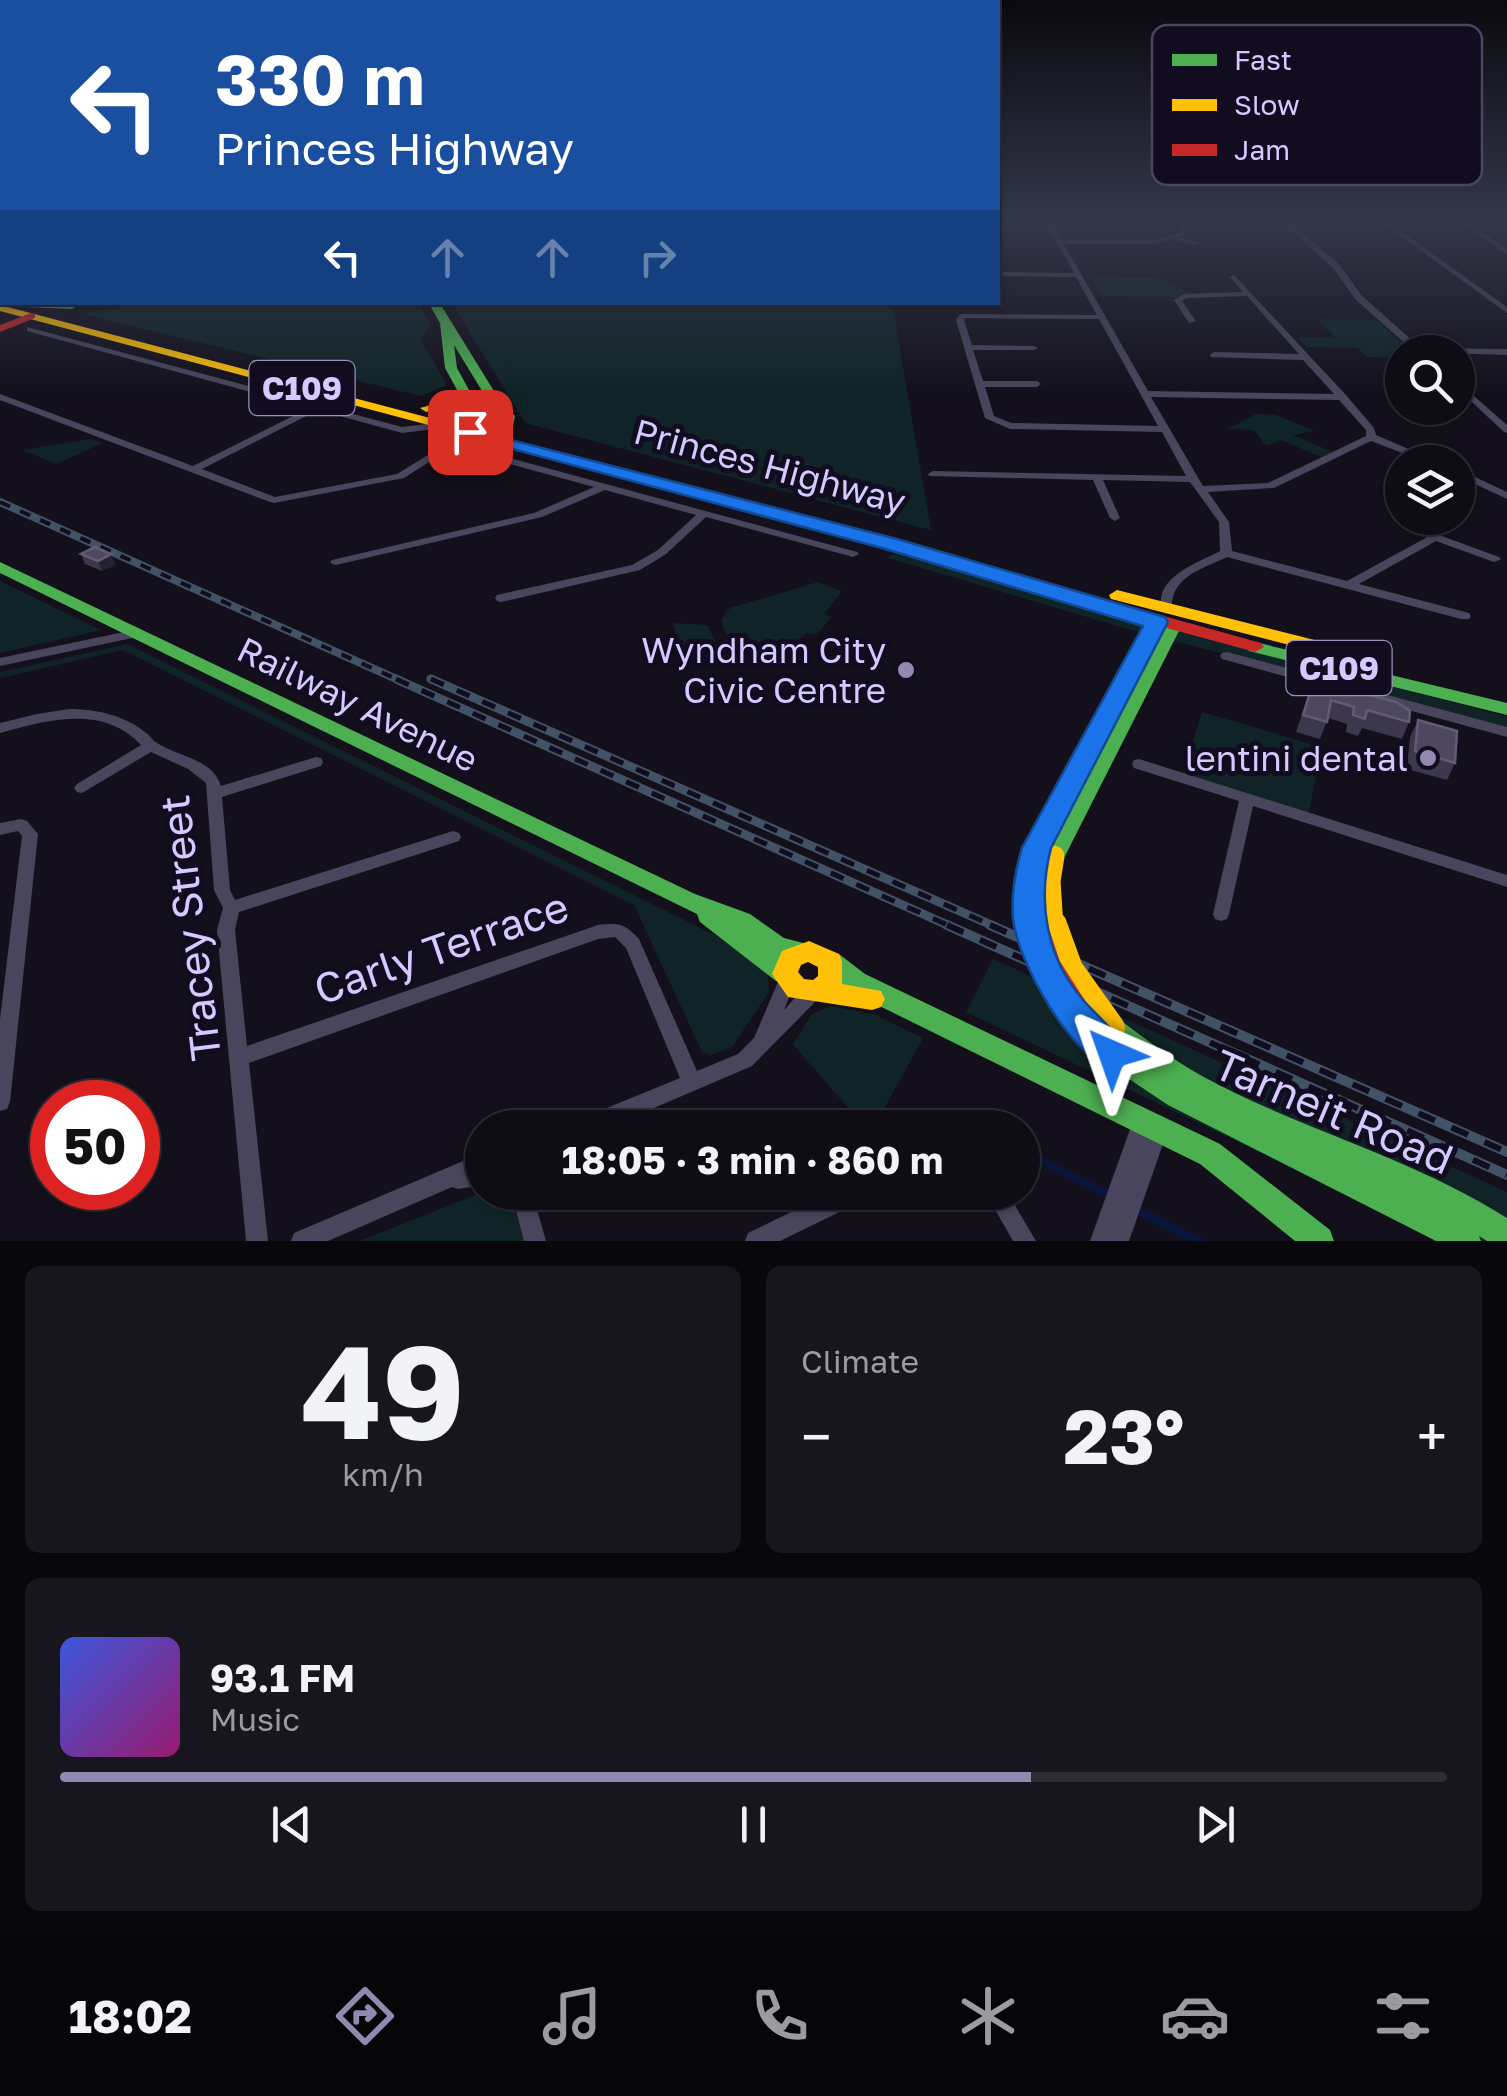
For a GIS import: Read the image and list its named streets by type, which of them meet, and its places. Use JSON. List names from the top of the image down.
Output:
{
  "streets": {
    "main road": [
      "C109",
      "Princes Highway",
      "Railway Avenue",
      "Tarneit Road"
    ],
    "street": ["Tracey Street", "Carly Terrace"]
  },
  "crossings": [
    ["Princes Highway", "Tarneit Road"],
    ["Tracey Street", "Carly Terrace"]
  ],
  "places": ["Wyndham City Civic Centre", "lentini dental"],
  "legend": ["Fast", "Slow", "Jam"],
  "page": {
    "turn": ["330 m", "Princes Highway"],
    "limit": "50",
    "trip": "18:05 · 3 min · 860 m",
    "tile": [
      ["49", "km/h"],
      "Climate"
    ],
    "heat": ["−", "23°", "+"],
    "song": ["93.1 FM", "Music"],
    "tabs": "18:02"
  }
}
